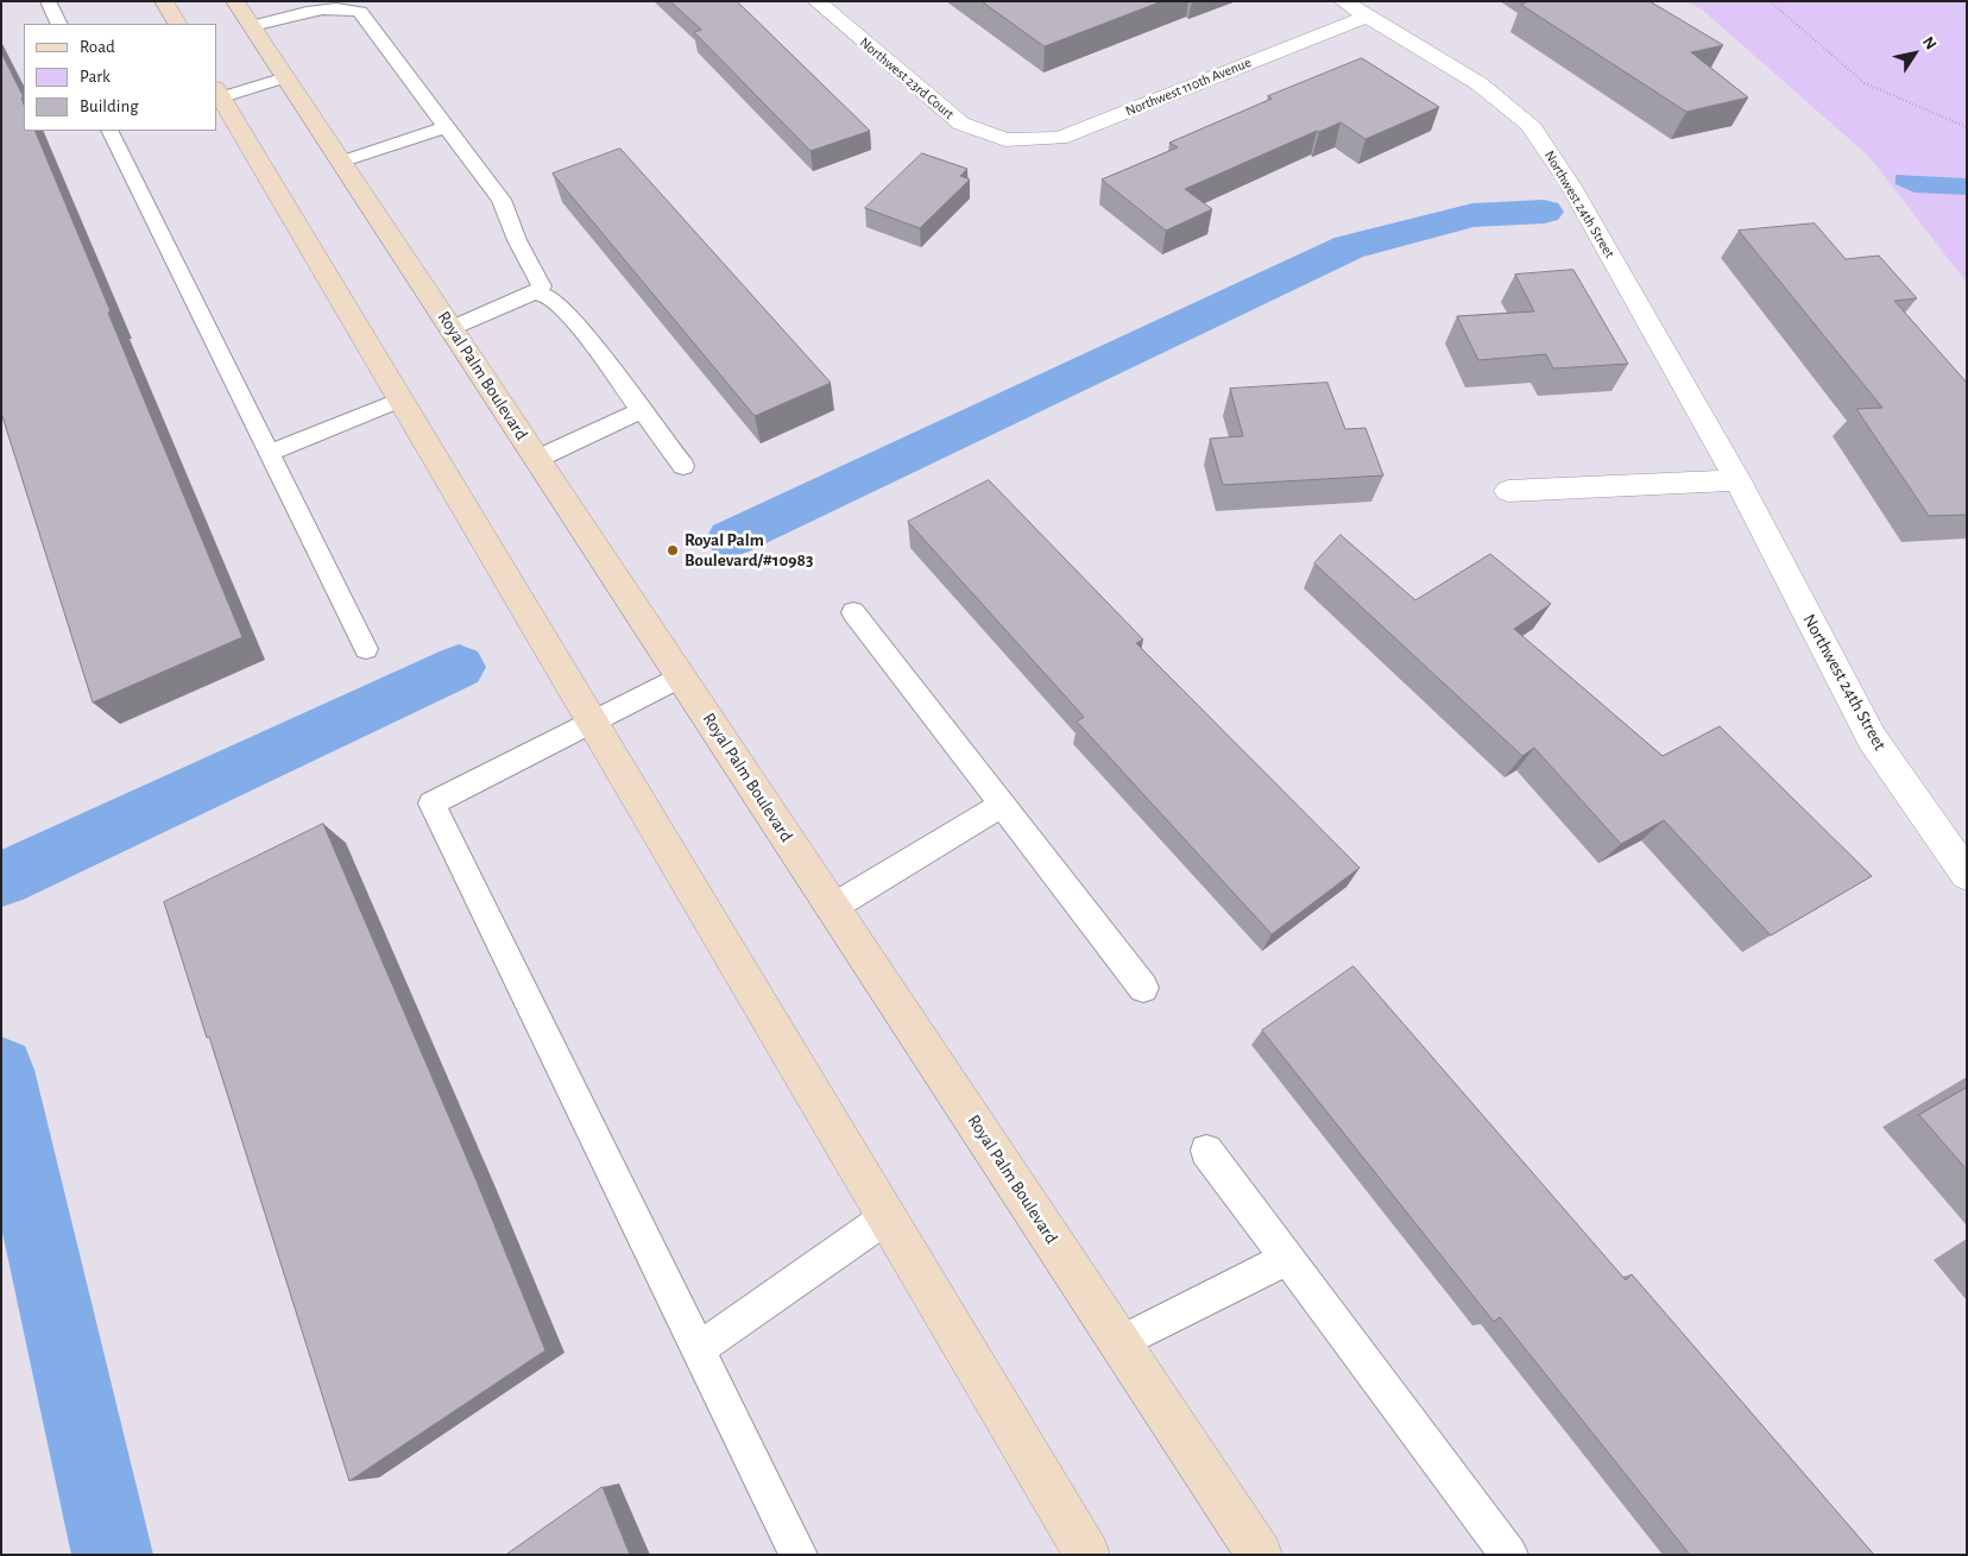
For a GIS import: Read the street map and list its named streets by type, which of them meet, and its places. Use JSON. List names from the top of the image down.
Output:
{
  "streets": {
    "main road": ["Royal Palm Boulevard"],
    "street": ["Northwest 23rd Court", "Northwest 110th Avenue", "Northwest 24th Street"]
  },
  "crossings": [
    ["Northwest 23rd Court", "Northwest 110th Avenue"],
    ["Northwest 110th Avenue", "Northwest 24th Street"]
  ],
  "places": ["Royal Palm Boulevard/#10983"],
  "legend": ["Road", "Park", "Building"],
  "north": "top right"
}
